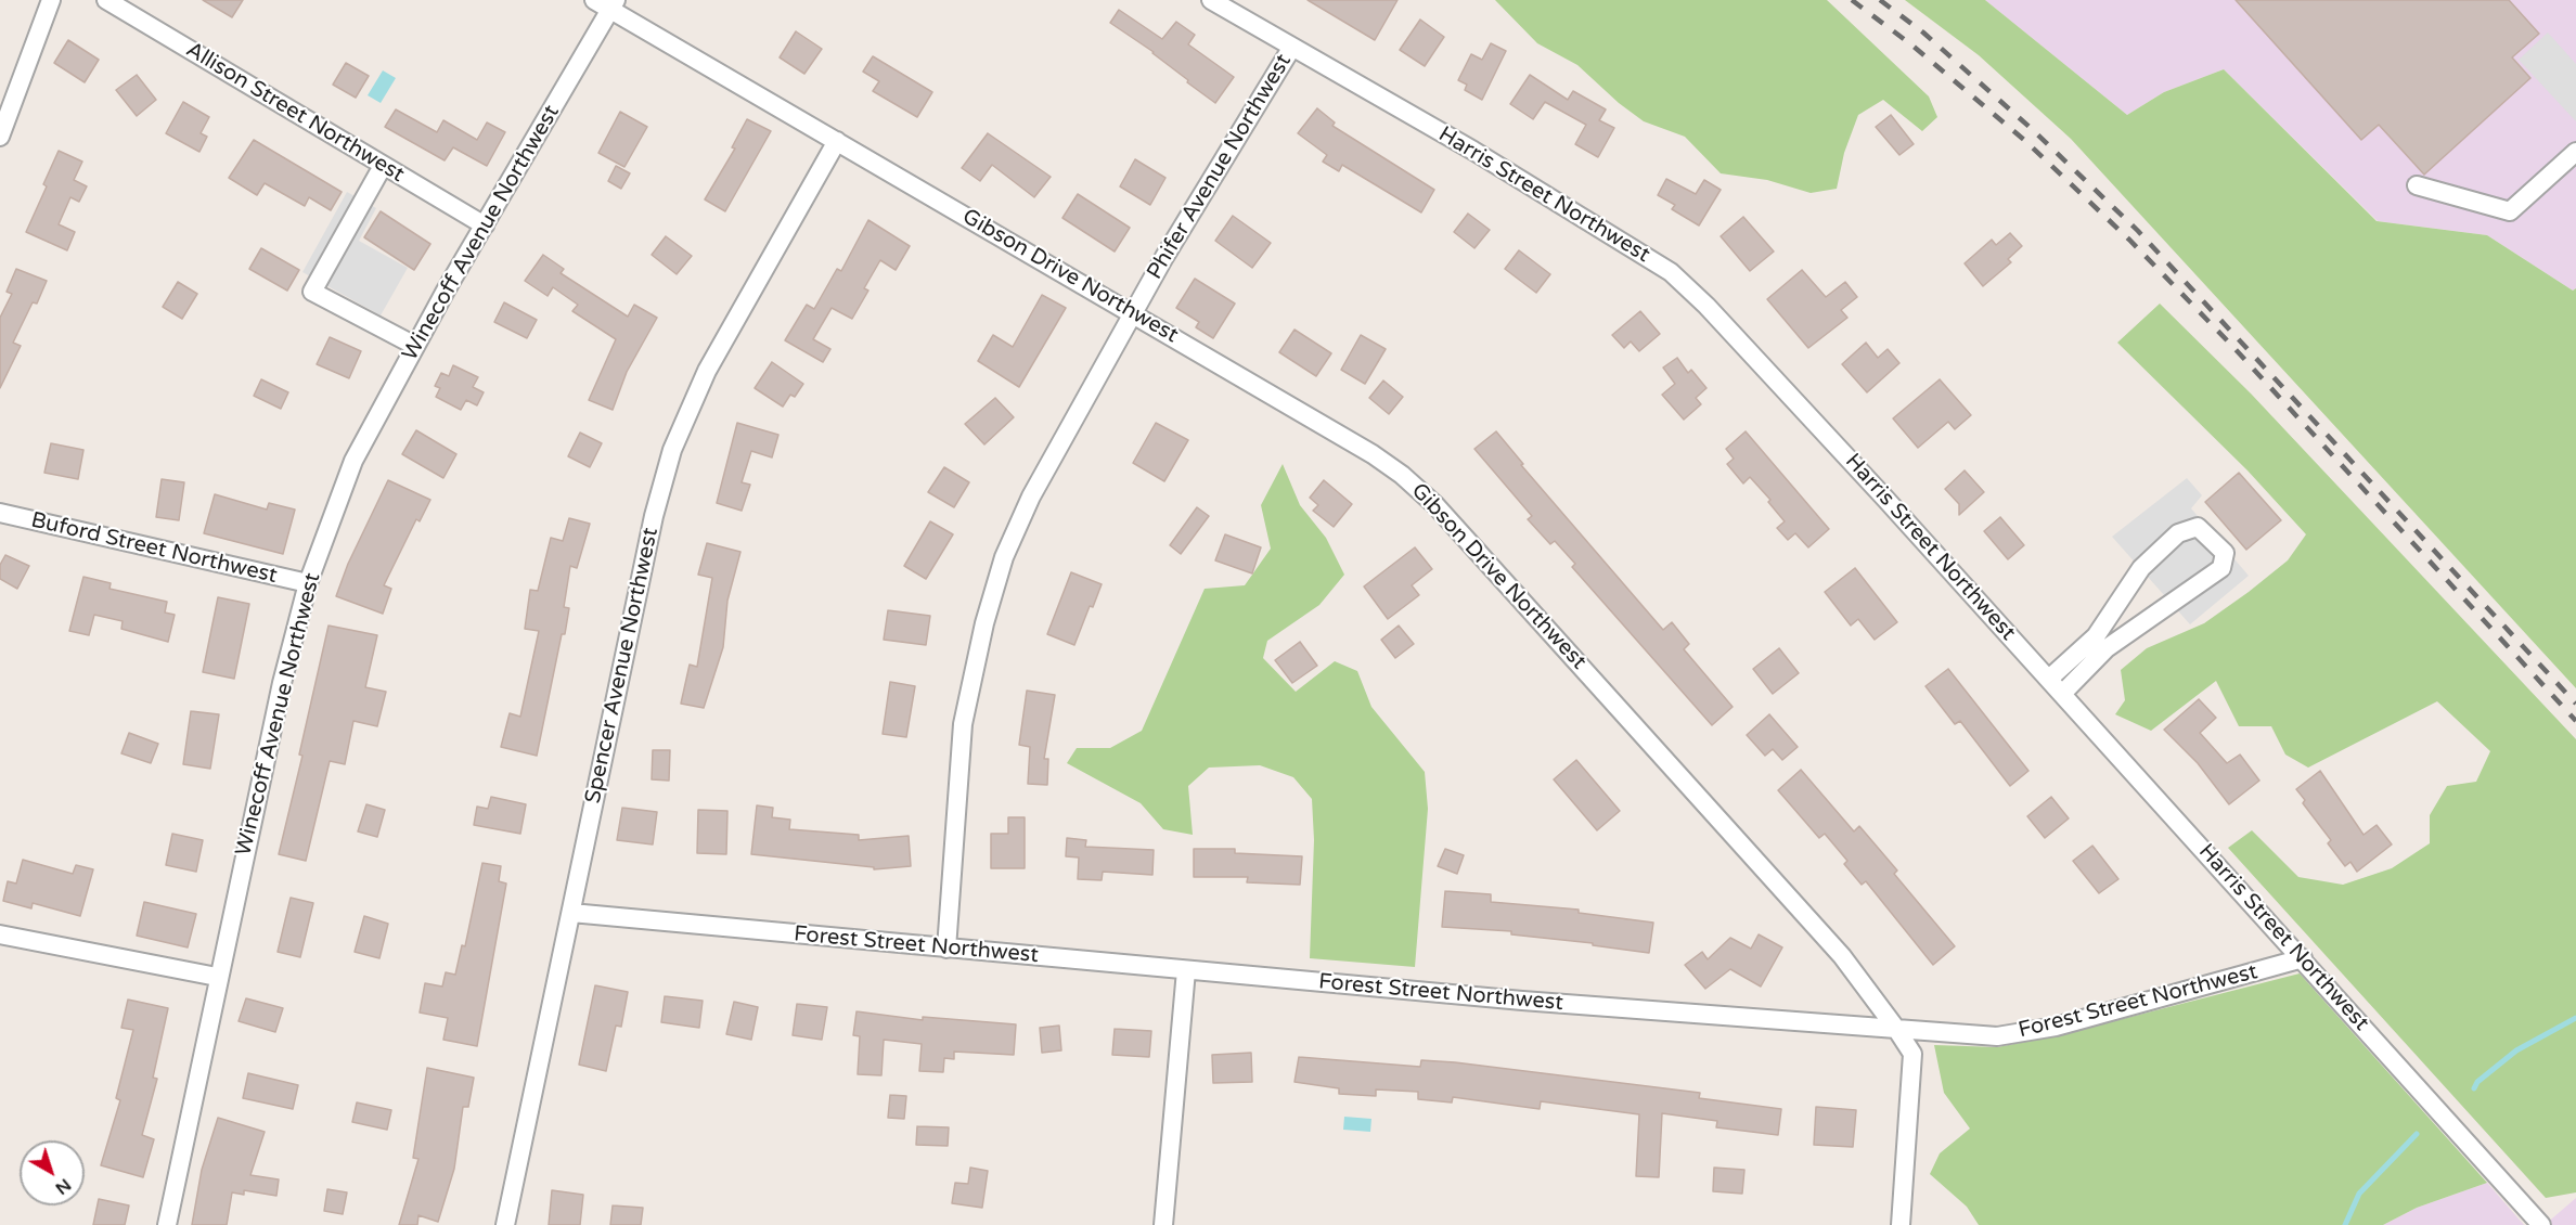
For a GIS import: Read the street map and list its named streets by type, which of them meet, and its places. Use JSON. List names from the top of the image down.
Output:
{
  "streets": {
    "street": [
      "Allison Street Northwest",
      "Phifer Avenue Northwest",
      "Harris Street Northwest",
      "Winecoff Avenue Northwest",
      "Gibson Drive Northwest",
      "Buford Street Northwest",
      "Spencer Avenue Northwest",
      "Forest Street Northwest"
    ]
  },
  "crossings": [
    ["Allison Street Northwest", "Winecoff Avenue Northwest"],
    ["Phifer Avenue Northwest", "Harris Street Northwest"],
    ["Phifer Avenue Northwest", "Gibson Drive Northwest"],
    ["Phifer Avenue Northwest", "Forest Street Northwest"],
    ["Harris Street Northwest", "Forest Street Northwest"],
    ["Winecoff Avenue Northwest", "Gibson Drive Northwest"],
    ["Winecoff Avenue Northwest", "Buford Street Northwest"],
    ["Gibson Drive Northwest", "Spencer Avenue Northwest"],
    ["Gibson Drive Northwest", "Forest Street Northwest"],
    ["Spencer Avenue Northwest", "Forest Street Northwest"]
  ],
  "north": "bottom right"
}
